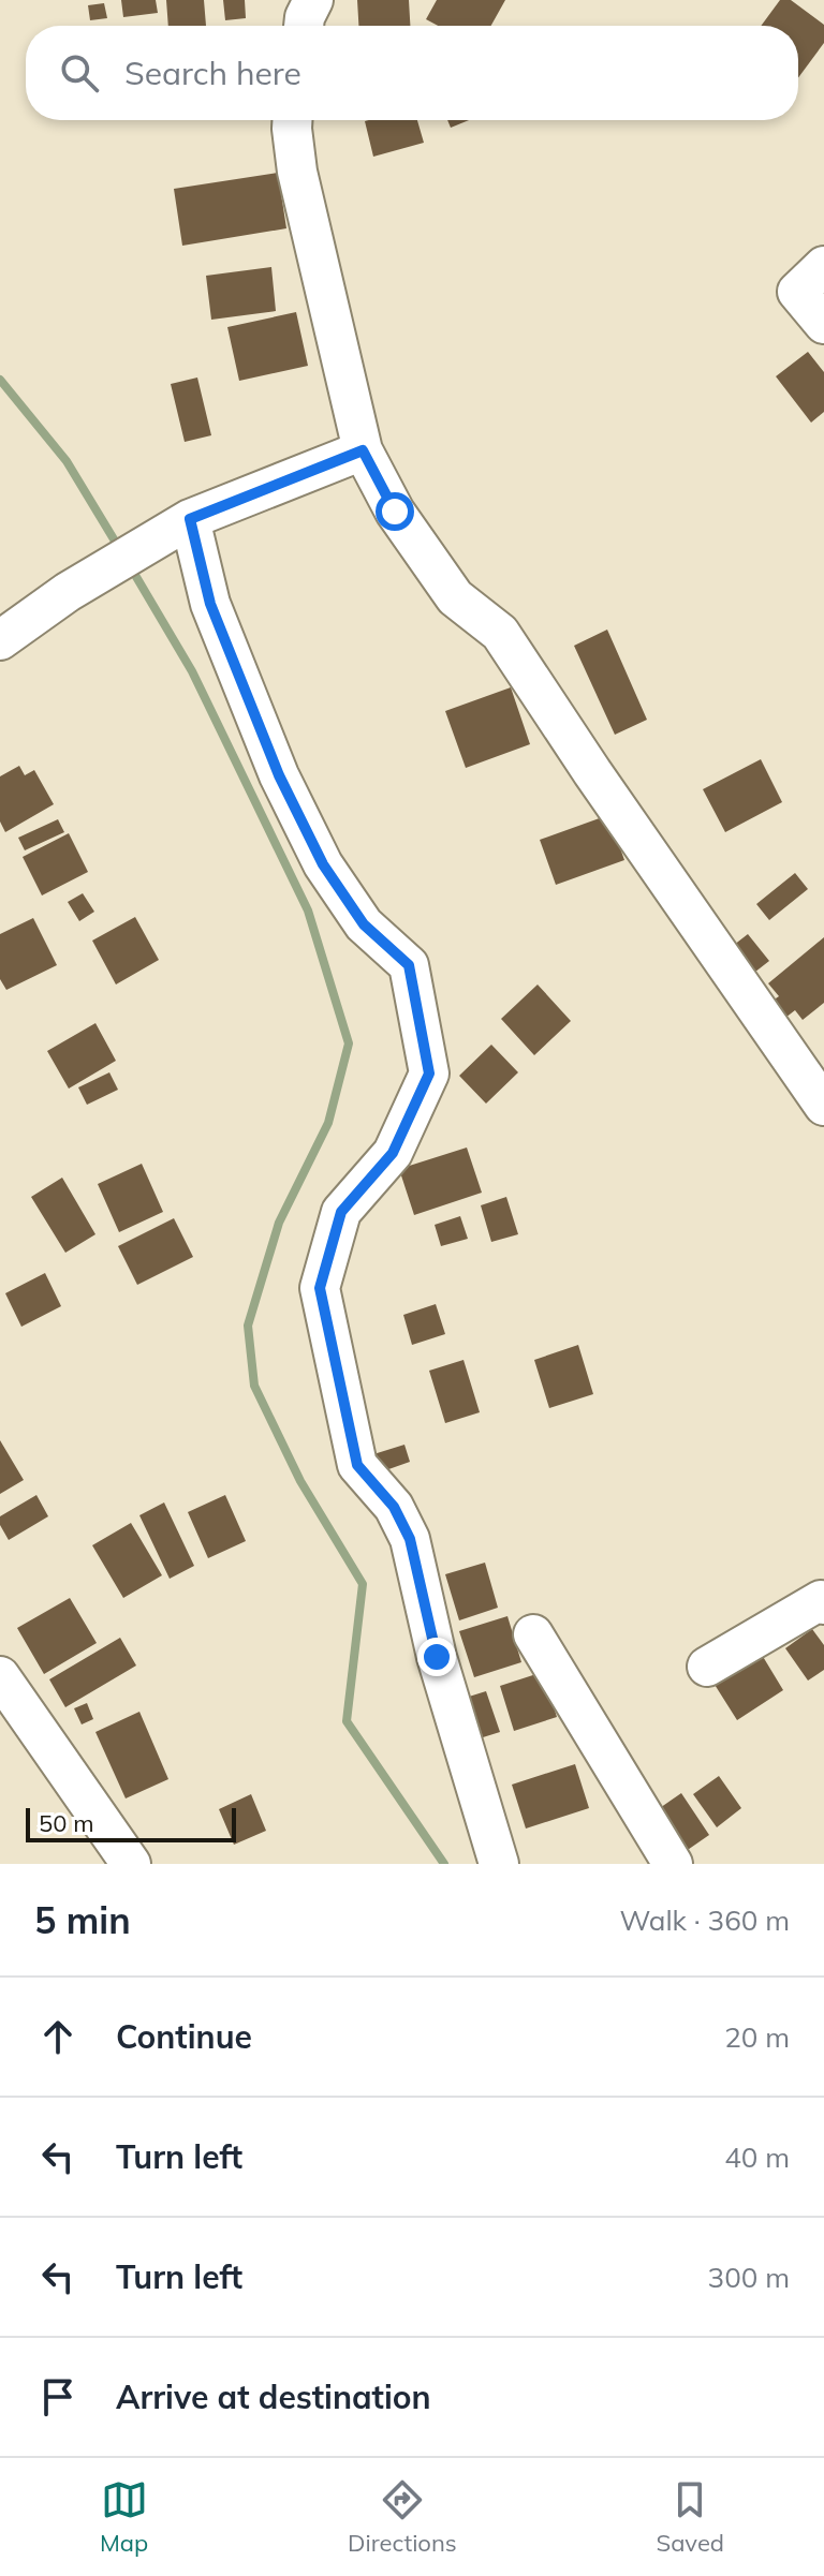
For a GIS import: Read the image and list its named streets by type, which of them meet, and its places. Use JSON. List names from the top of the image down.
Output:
{
  "scale_bar": "50 m",
  "page": {
    "search": "Search here",
    "scale": "50 m",
    "heading": ["5 min", "Walk · 360 m"],
    "list": [
      ["Continue", "20 m"],
      ["Turn left", "40 m"],
      ["Turn left", "300 m"],
      "Arrive at destination"
    ],
    "nav": ["Map", "Directions", "Saved"]
  }
}
